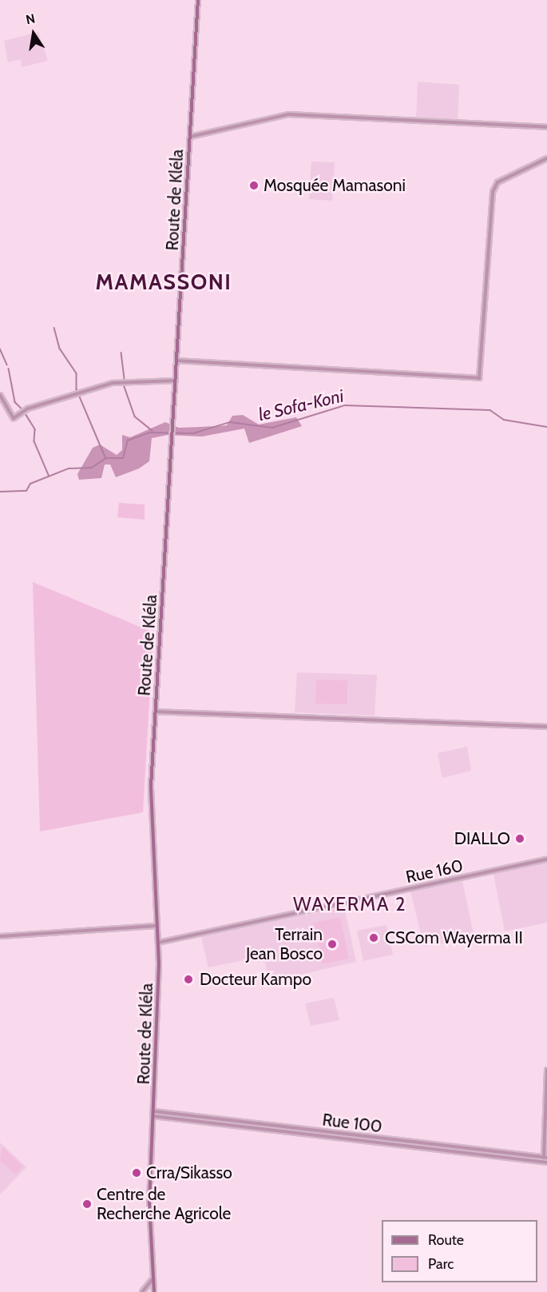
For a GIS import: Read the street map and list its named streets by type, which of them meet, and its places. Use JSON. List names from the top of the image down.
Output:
{
  "streets": {
    "main road": ["Route de Kléla"],
    "street": ["Rue 160"]
  },
  "crossings": [
    ["Route de Kléla", "Rue 160"]
  ],
  "districts": ["MAMASSONI", "WAYERMA 2"],
  "water": ["le Sofa-Koni"],
  "places": [
    "Mosquée Mamasoni",
    "DIALLO",
    "CSCom Wayerma II",
    "Terrain Jean Bosco",
    "Docteur Kampo",
    "Crra/Sikasso",
    "Centre de Recherche Agricole"
  ],
  "legend": ["Route", "Parc"],
  "north": "top"
}
